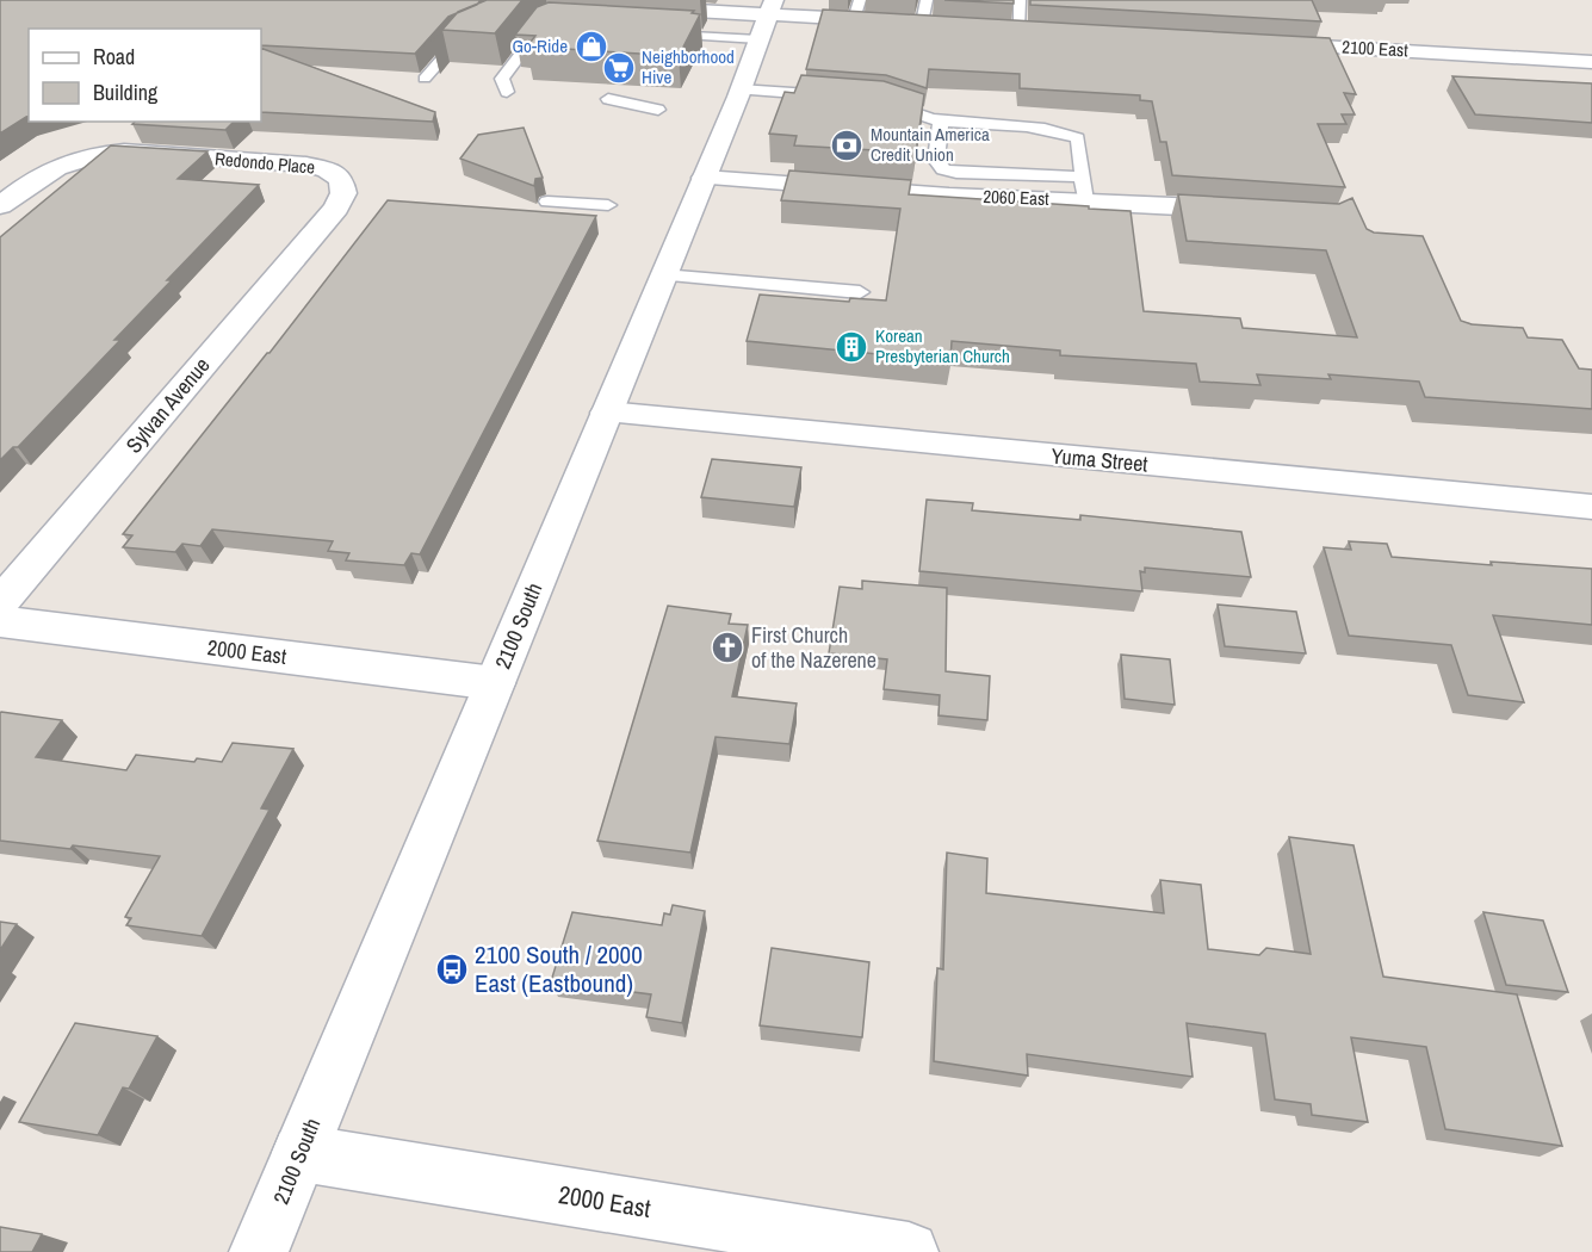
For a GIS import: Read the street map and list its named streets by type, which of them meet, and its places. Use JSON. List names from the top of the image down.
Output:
{
  "streets": {
    "street": [
      "2100 East",
      "Redondo Place",
      "2060 East",
      "Sylvan Avenue",
      "Yuma Street",
      "2100 South",
      "2000 East"
    ]
  },
  "crossings": [
    ["Redondo Place", "Sylvan Avenue"],
    ["2060 East", "2100 South"],
    ["Yuma Street", "2100 South"],
    ["2100 South", "2000 East"]
  ],
  "places": {
    "shop": ["Go-Ride"],
    "supermarket": ["Neighborhood Hive"],
    "bank": ["Mountain America Credit Union"],
    "building": ["Korean Presbyterian Church"],
    "church": ["First Church of the Nazerene"],
    "bus stop": ["2100 South / 2000 East (Eastbound)"]
  },
  "legend": ["Road", "Building"]
}
